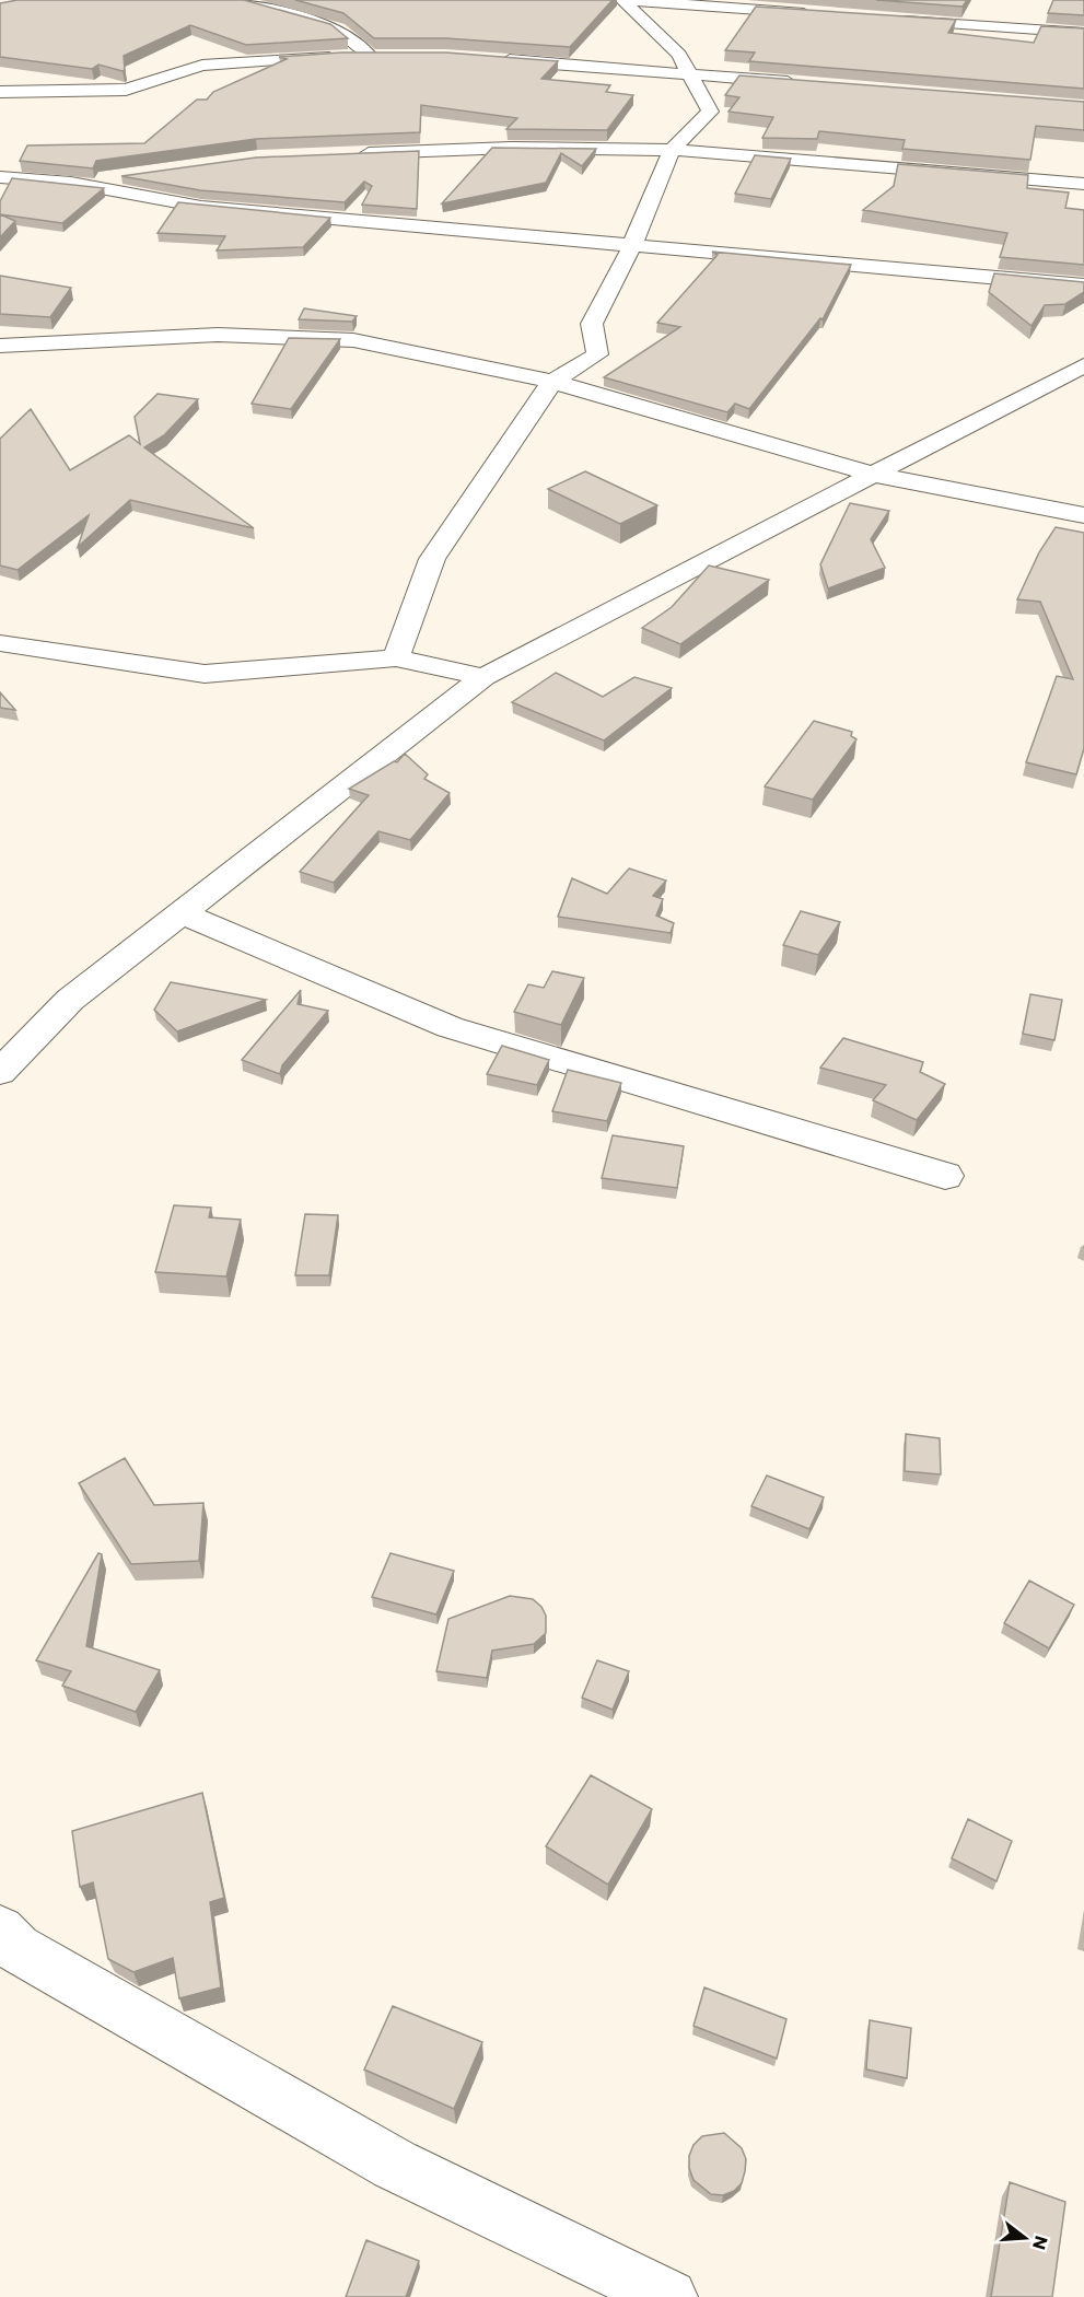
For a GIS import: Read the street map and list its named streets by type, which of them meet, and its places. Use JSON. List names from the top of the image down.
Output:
{
  "north": "right"
}
